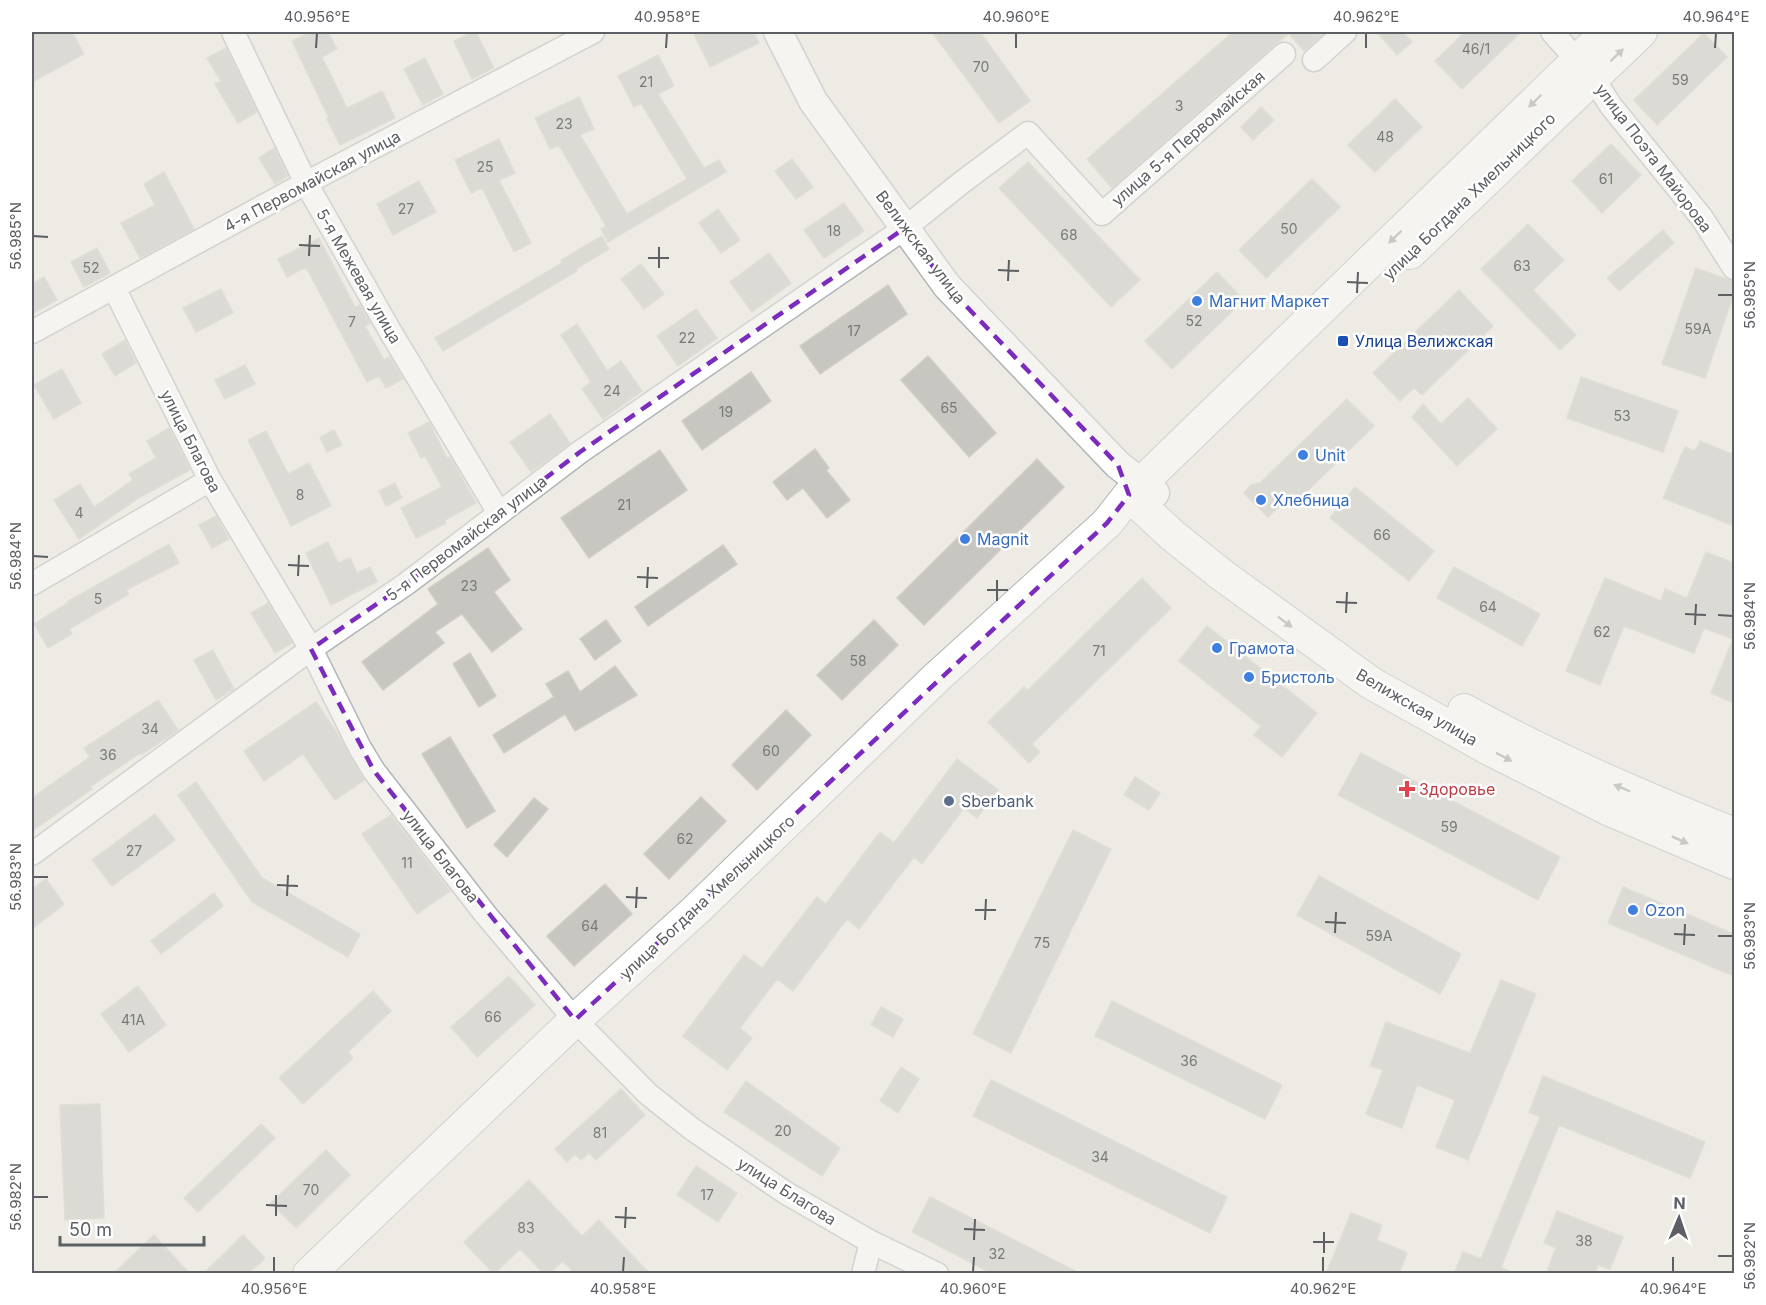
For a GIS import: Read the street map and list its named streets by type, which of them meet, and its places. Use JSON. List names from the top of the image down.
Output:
{
  "streets": {
    "main road": ["улица Богдана Хмельницкого", "Велижская улица"],
    "street": [
      "улица 5-я Первомайская",
      "улица Поэта Майорова",
      "4-я Первомайская улица",
      "5-я Межевая улица",
      "улица Благова",
      "5-я Первомайская улица"
    ]
  },
  "crossings": [
    ["улица 5-я Первомайская", "Велижская улица"],
    ["улица 5-я Первомайская", "5-я Первомайская улица"],
    ["улица Поэта Майорова", "улица Богдана Хмельницкого"],
    ["4-я Первомайская улица", "5-я Межевая улица"],
    ["4-я Первомайская улица", "улица Благова"],
    ["улица Богдана Хмельницкого", "Велижская улица"],
    ["улица Богдана Хмельницкого", "улица Благова"],
    ["Велижская улица", "5-я Первомайская улица"],
    ["5-я Межевая улица", "5-я Первомайская улица"],
    ["улица Благова", "5-я Первомайская улица"]
  ],
  "places": {
    "other": [
      "Магнит Маркет",
      "Unit",
      "Хлебница",
      "Magnit",
      "Грамота",
      "Бристоль",
      "Sberbank",
      "Ozon"
    ],
    "transit": ["Улица Велижская"],
    "health": ["Здоровье"]
  },
  "house_numbers": [
    "46/1",
    "70",
    "59",
    "21",
    "3",
    "23",
    "48",
    "25",
    "61",
    "27",
    "50",
    "18",
    "68",
    "63",
    "52",
    "52",
    "7",
    "59А",
    "17",
    "22",
    "24",
    "65",
    "19",
    "53",
    "8",
    "21",
    "4",
    "66",
    "23",
    "5",
    "64",
    "62",
    "71",
    "58",
    "34",
    "60",
    "36",
    "59",
    "62",
    "27",
    "11",
    "64",
    "59А",
    "75",
    "66",
    "41А",
    "36",
    "20",
    "81",
    "34",
    "70",
    "17",
    "83",
    "38",
    "32"
  ],
  "scale_bar": "50 m",
  "north": "top",
  "coordinates": [
    "40.956°E",
    "40.958°E",
    "40.960°E",
    "40.962°E",
    "40.964°E",
    "56.985°N",
    "56.984°N",
    "56.983°N",
    "56.982°N"
  ]
}
